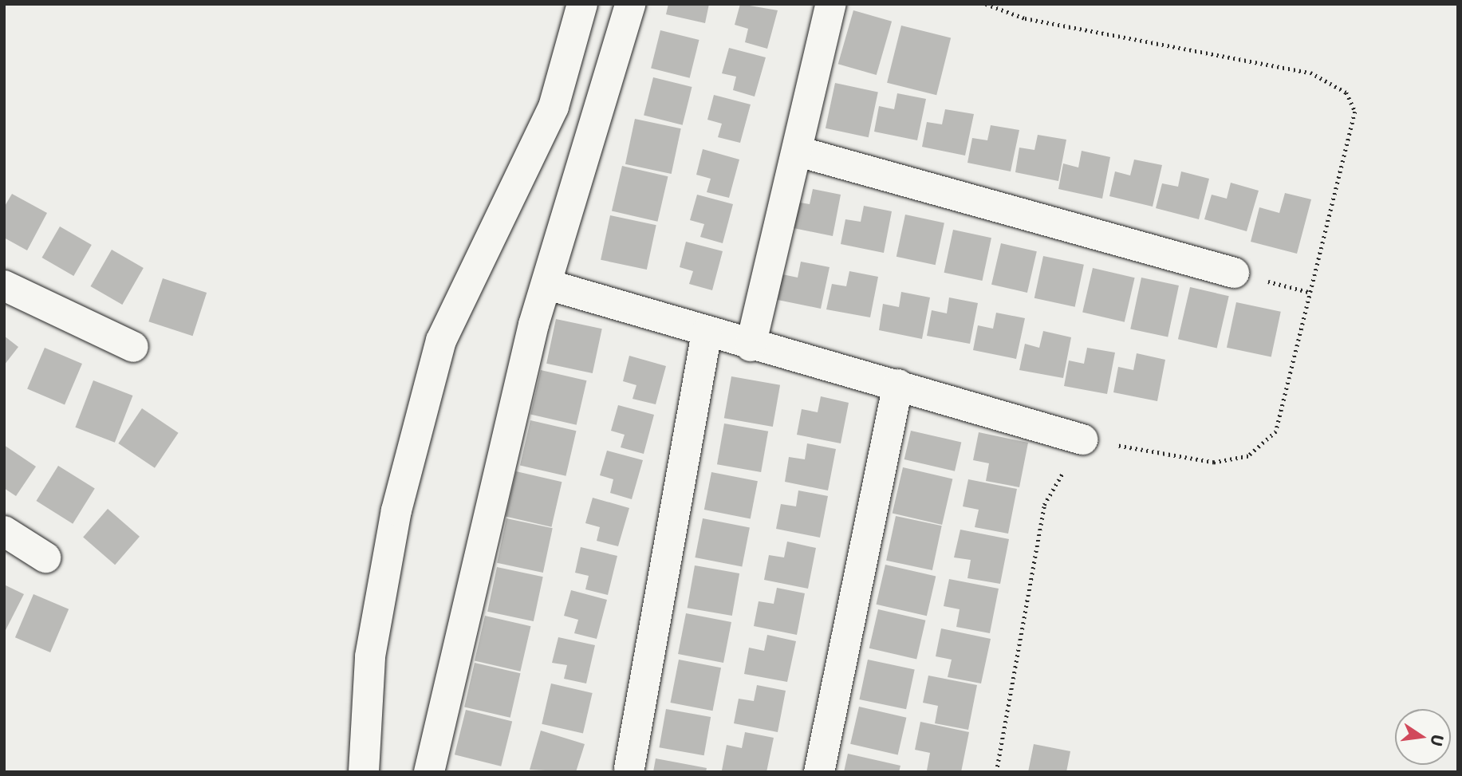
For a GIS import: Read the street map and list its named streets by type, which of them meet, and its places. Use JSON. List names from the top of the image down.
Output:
{
  "north": "right"
}
